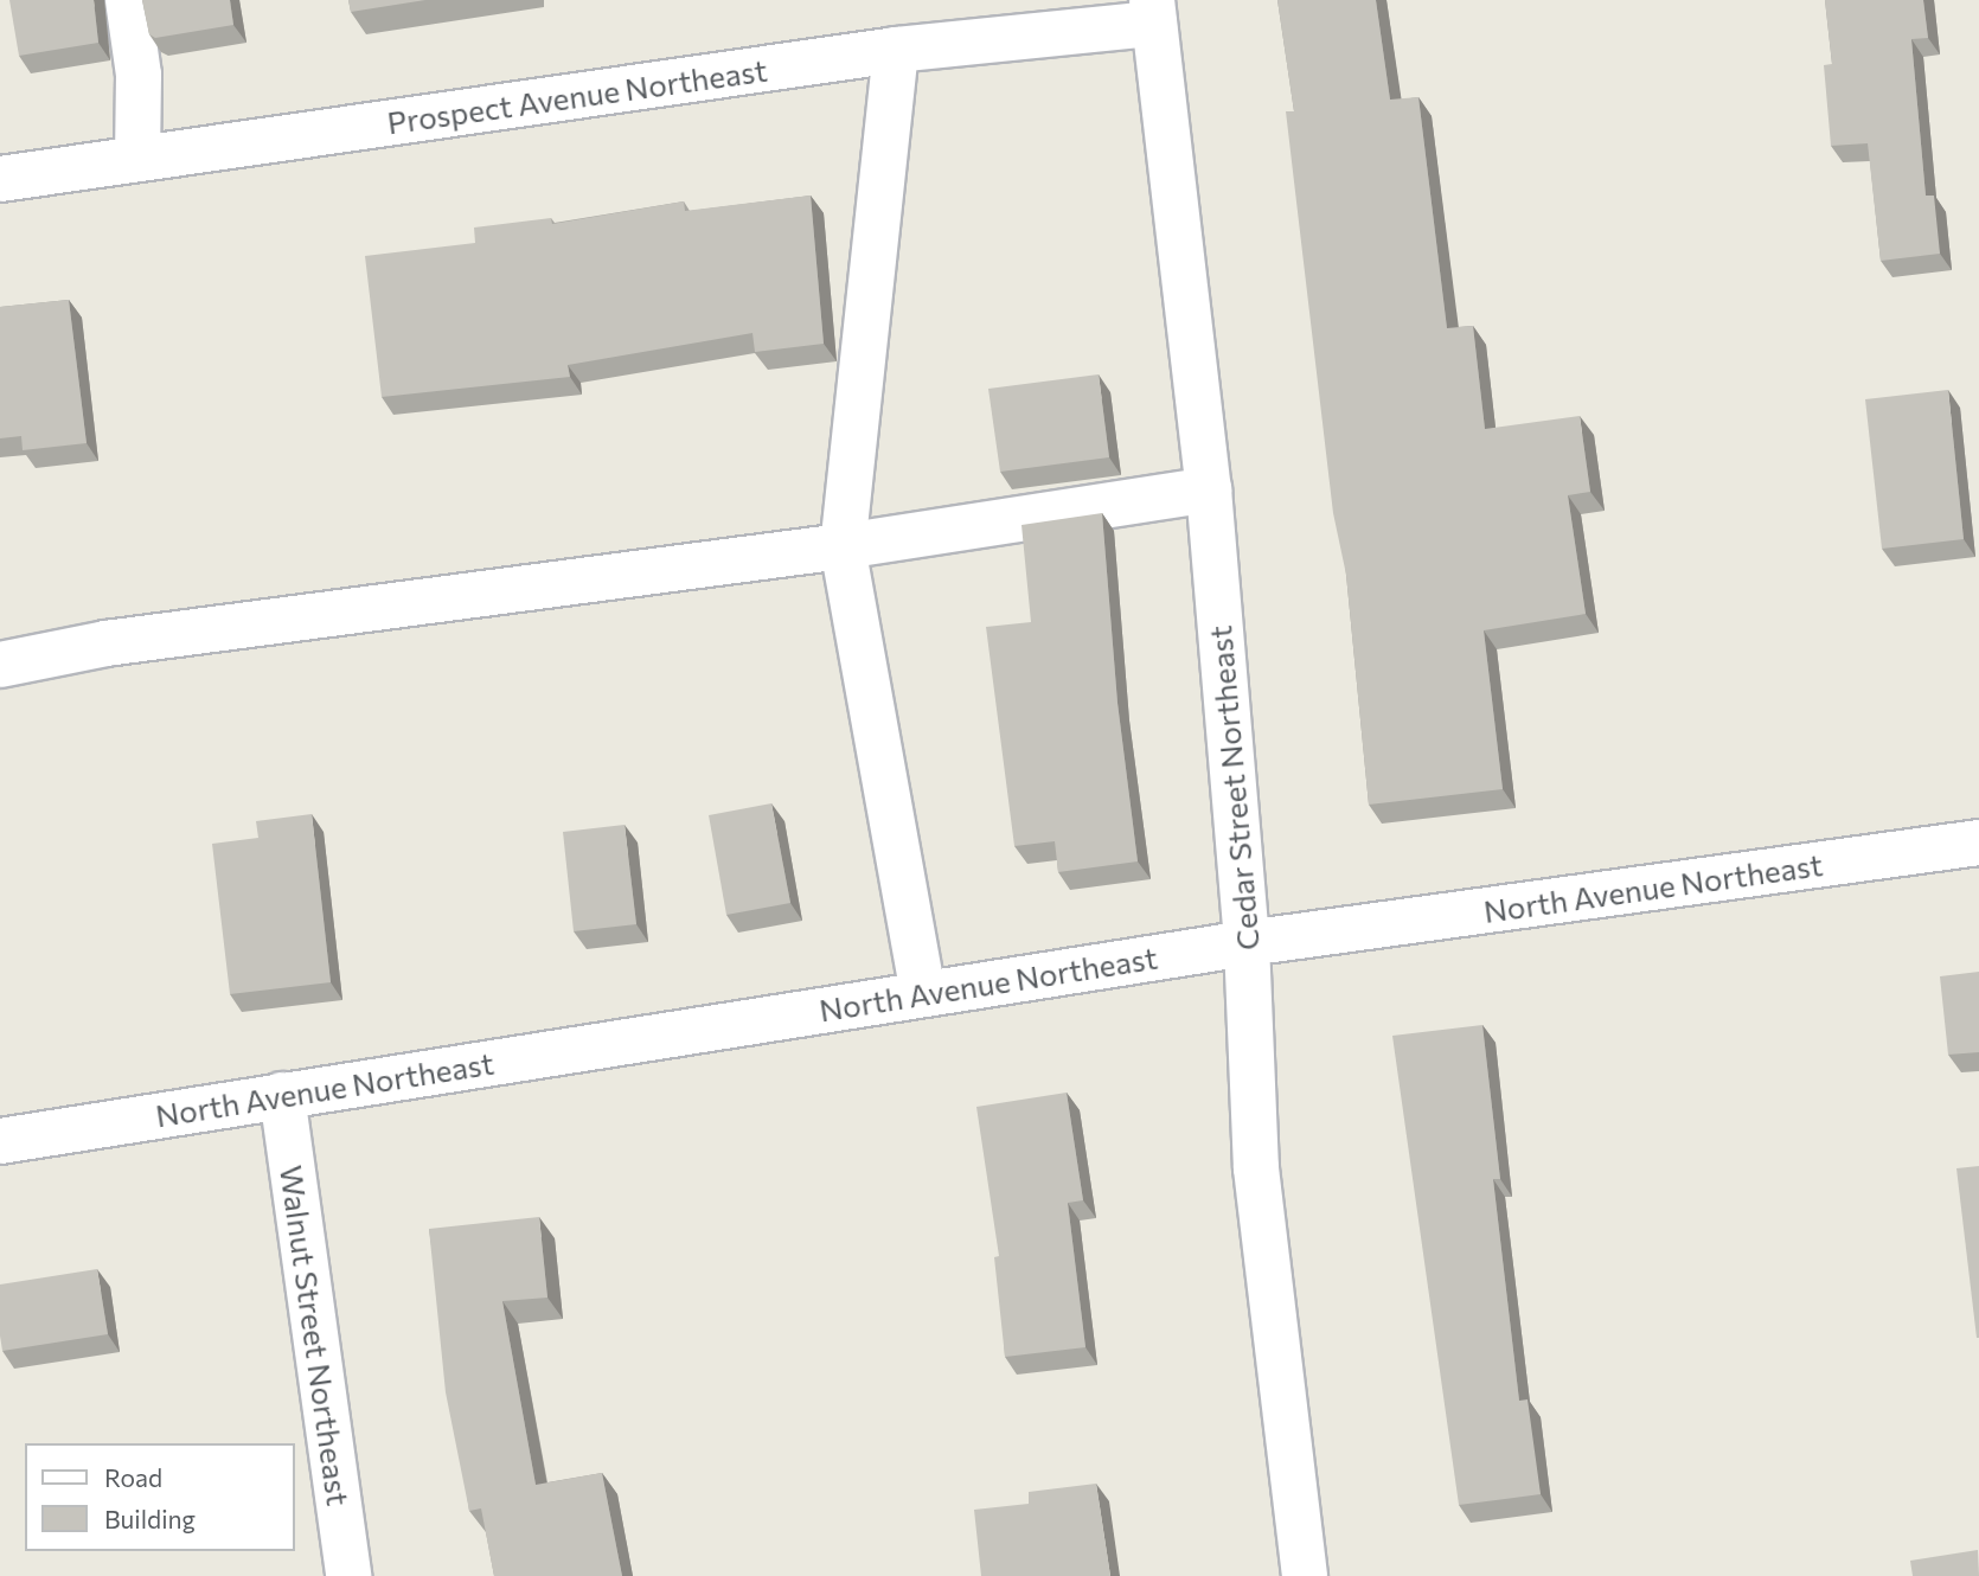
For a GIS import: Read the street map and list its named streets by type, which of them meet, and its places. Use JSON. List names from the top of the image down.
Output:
{
  "streets": {
    "street": [
      "Prospect Avenue Northeast",
      "Cedar Street Northeast",
      "North Avenue Northeast",
      "Walnut Street Northeast"
    ]
  },
  "crossings": [
    ["Prospect Avenue Northeast", "Cedar Street Northeast"],
    ["Cedar Street Northeast", "North Avenue Northeast"],
    ["North Avenue Northeast", "Walnut Street Northeast"]
  ],
  "legend": ["Road", "Building"]
}
